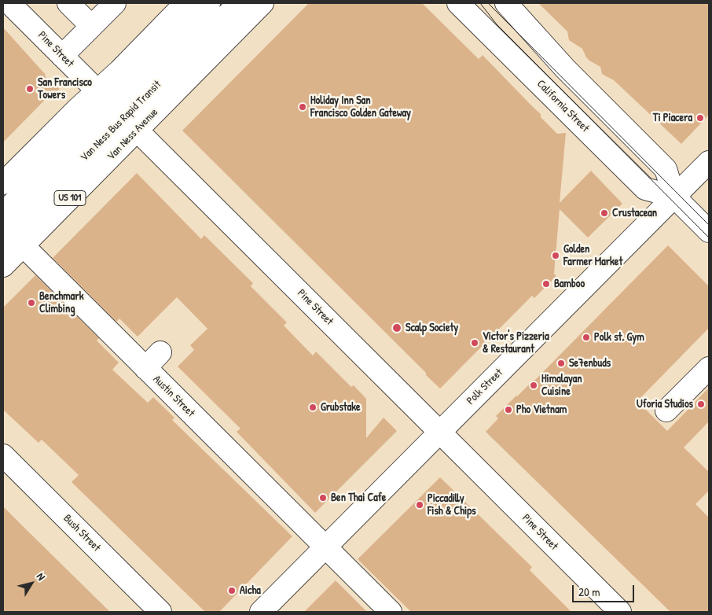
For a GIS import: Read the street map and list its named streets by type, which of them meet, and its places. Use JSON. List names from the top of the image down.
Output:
{
  "streets": {
    "main road": [
      "Pine Street",
      "California Street",
      "Van Ness Bus Rapid Transit",
      "Van Ness Avenue",
      "US 101",
      "Polk Street",
      "Austin Street",
      "Bush Street"
    ]
  },
  "crossings": [
    ["Pine Street", "Van Ness Bus Rapid Transit"],
    ["Pine Street", "Van Ness Avenue"],
    ["Pine Street", "Polk Street"],
    ["California Street", "Polk Street"],
    ["Van Ness Bus Rapid Transit", "Van Ness Avenue"],
    ["Van Ness Avenue", "Austin Street"],
    ["Polk Street", "Austin Street"]
  ],
  "places": [
    "San Francisco Towers",
    "Holiday Inn San Francisco Golden Gateway",
    "Ti Piacera",
    "Crustacean",
    "Golden Farmer Market",
    "Bamboo",
    "Benchmark Climbing",
    "Scalp Society",
    "Polk st. Gym",
    "Victor's Pizzeria & Restaurant",
    "Se7enbuds",
    "Himalayan Cuisine",
    "Uforia Studios",
    "Grubstake",
    "Pho Vietnam",
    "Ben Thai Cafe",
    "Piccadilly Fish & Chips",
    "Aicha"
  ],
  "scale_bar": "20 m",
  "north": "top right"
}
